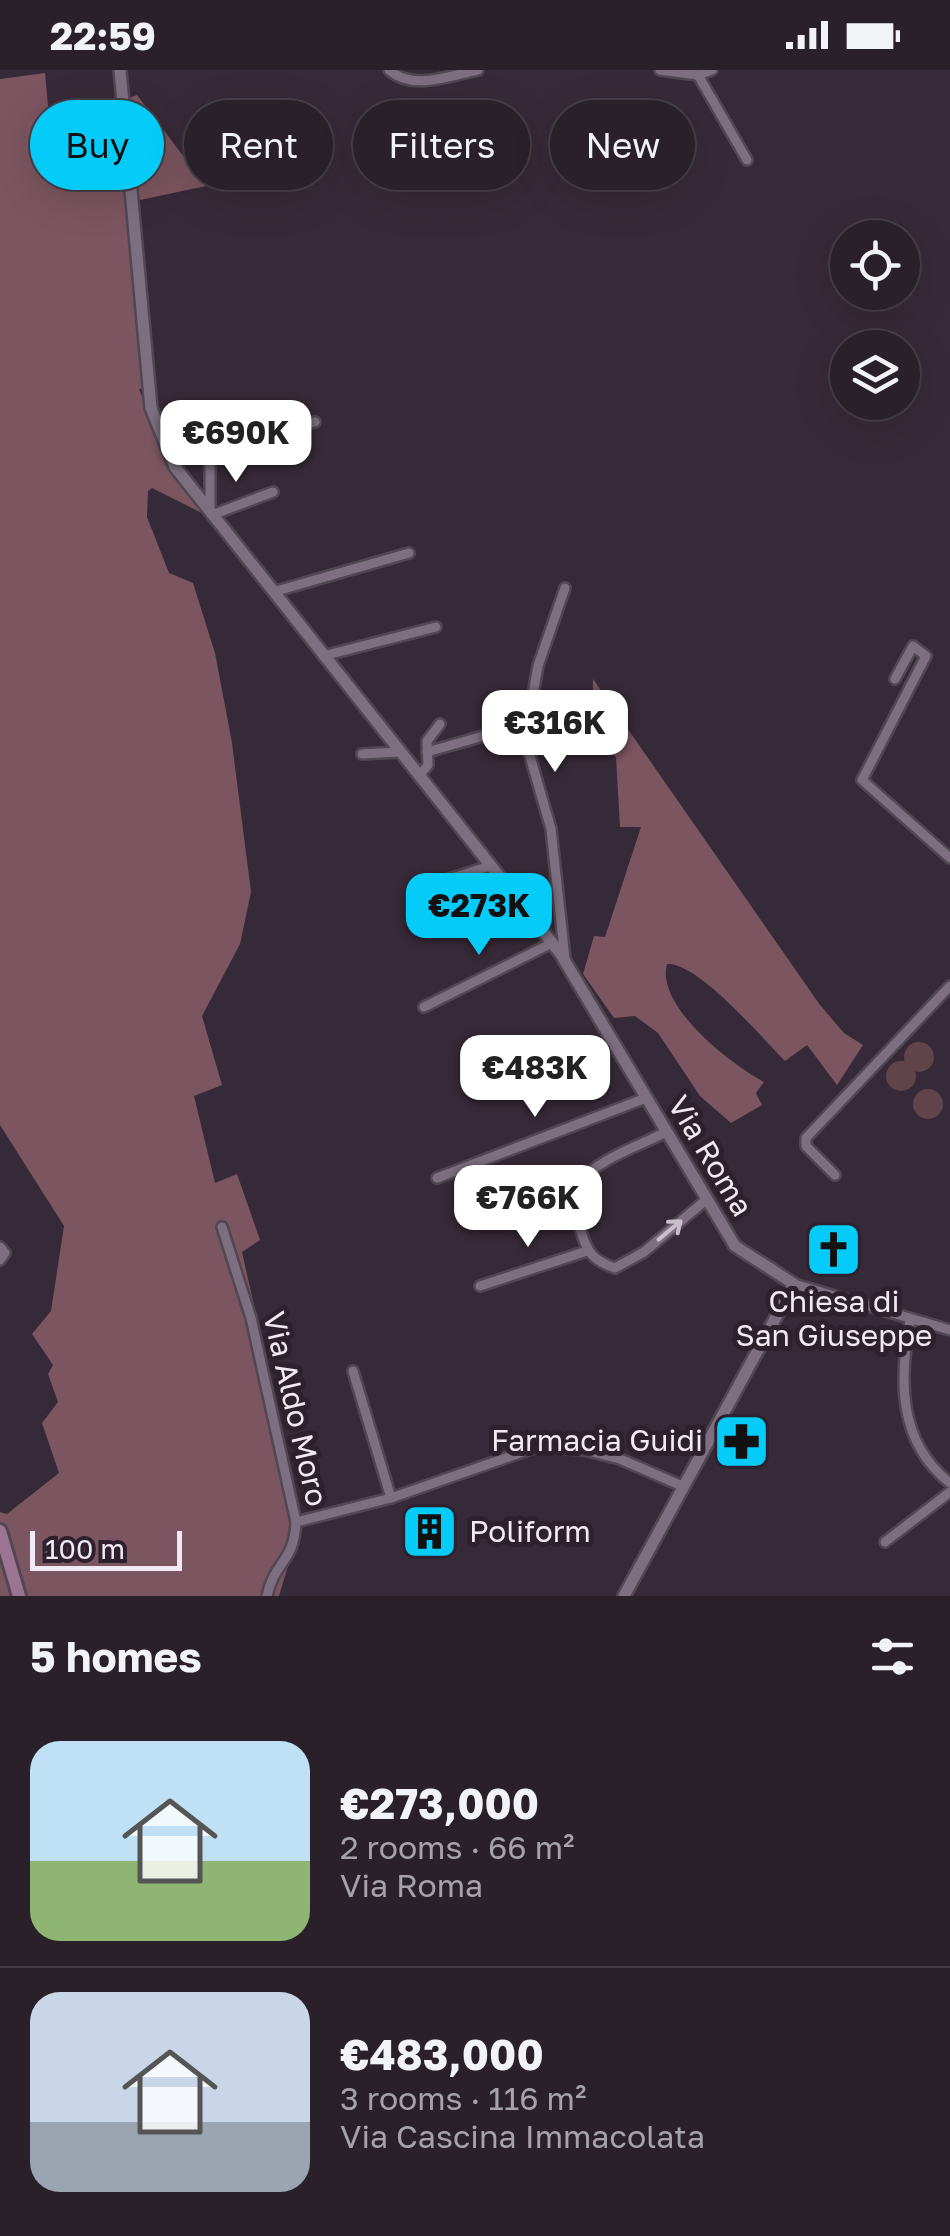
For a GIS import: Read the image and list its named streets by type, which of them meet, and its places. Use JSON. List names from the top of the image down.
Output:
{
  "streets": {
    "street": ["Via Roma", "Via Aldo Moro"]
  },
  "places": {
    "church": ["Chiesa di San Giuseppe"],
    "pharmacy": ["Farmacia Guidi"],
    "building": ["Poliform"]
  },
  "scale_bar": "100 m",
  "page": {
    "status": "22:59",
    "chip": [
      "Buy",
      "Rent",
      "Filters",
      "New"
    ],
    "price": [
      "€690K",
      "€316K",
      "€273K",
      "€483K",
      "€766K"
    ],
    "scale": "100 m",
    "heading": "5 homes",
    "list": [
      {
        "name": "€273,000",
        "note": "2 rooms · 66 m² · Via Roma"
      },
      {
        "name": "€483,000",
        "note": "3 rooms · 116 m² · Via Cascina Immacolata"
      }
    ]
  }
}
